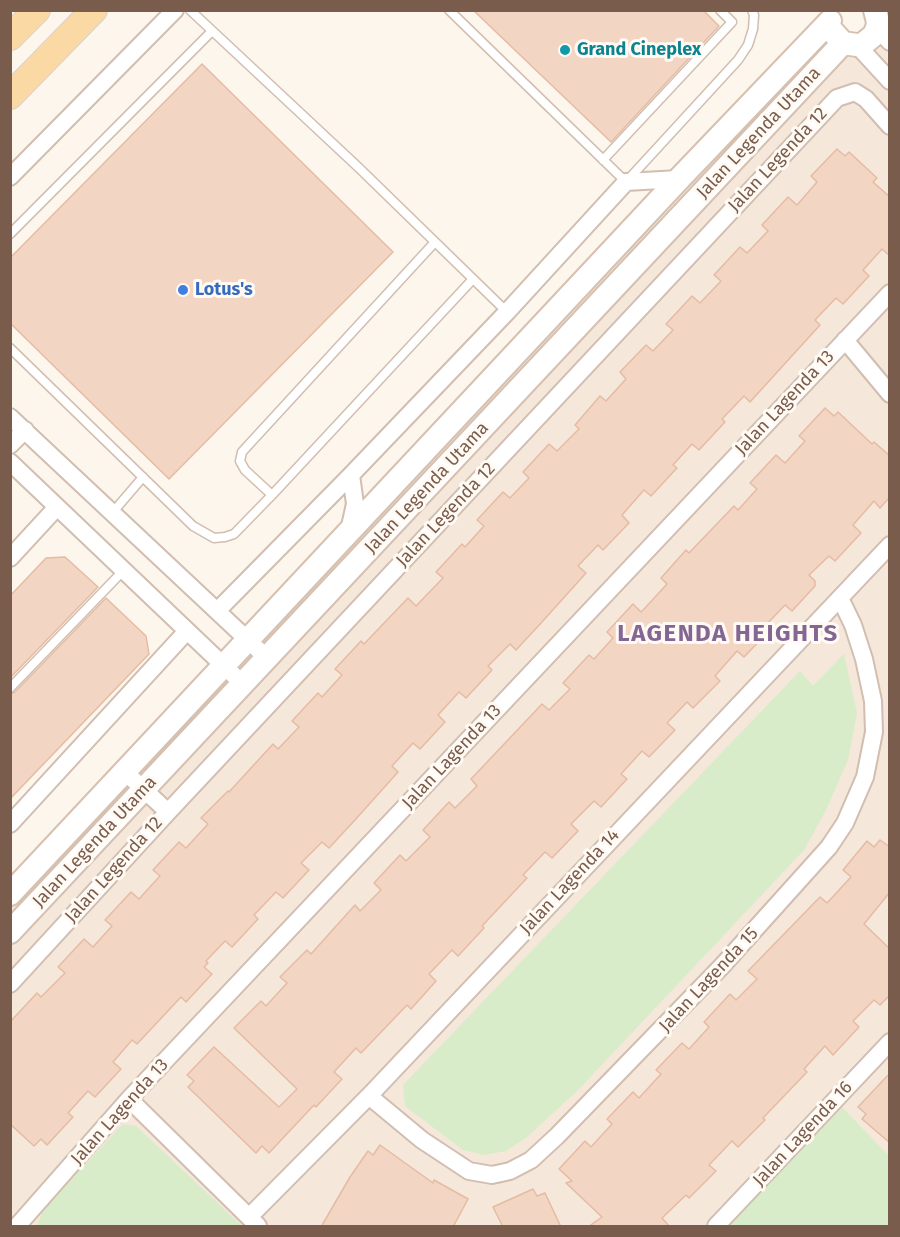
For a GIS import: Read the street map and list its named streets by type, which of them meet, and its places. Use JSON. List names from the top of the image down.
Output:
{
  "streets": {
    "street": [
      "Jalan Legenda Utama",
      "Jalan Legenda 12",
      "Jalan Lagenda 13",
      "Jalan Lagenda 14",
      "Jalan Lagenda 15",
      "Jalan Lagenda 16"
    ]
  },
  "crossings": [
    ["Jalan Lagenda 14", "Jalan Lagenda 15"]
  ],
  "districts": ["LAGENDA HEIGHTS"],
  "places": ["Grand Cineplex", "Lotus's"]
}
